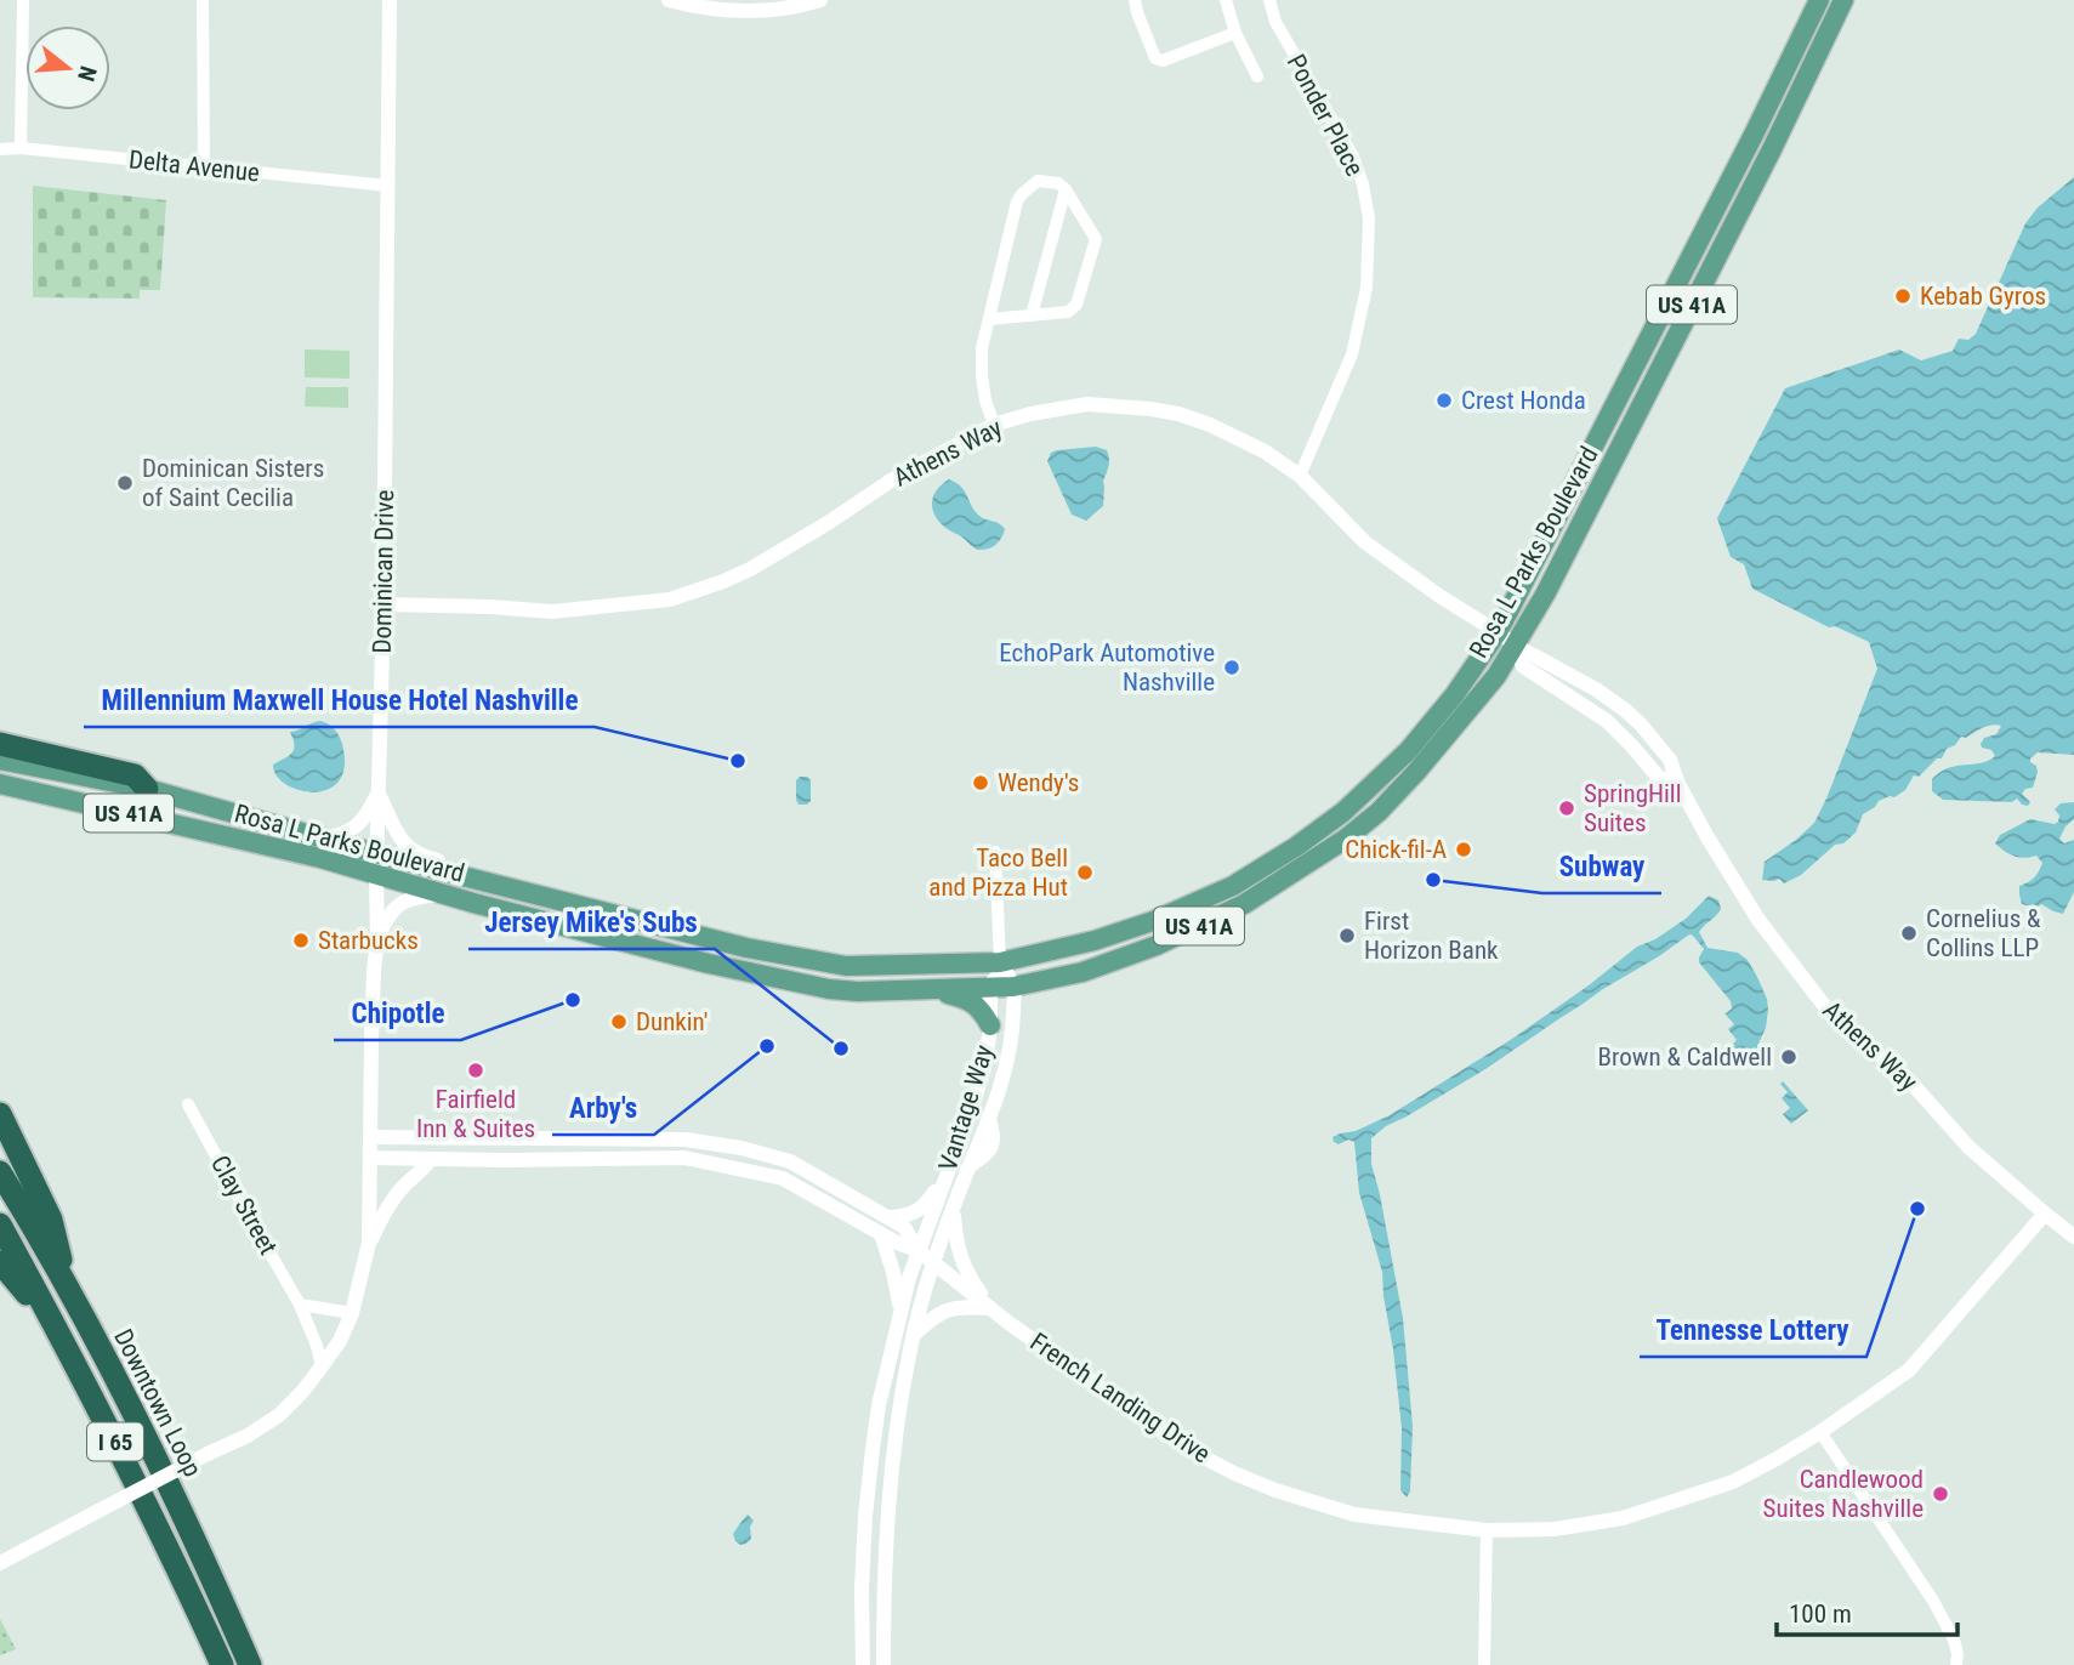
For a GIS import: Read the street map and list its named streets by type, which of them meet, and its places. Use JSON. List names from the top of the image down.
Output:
{
  "streets": {
    "highway": ["Downtown Loop", "I 65"],
    "main road": ["US 41A", "Rosa L Parks Boulevard"],
    "street": [
      "Ponder Place",
      "Delta Avenue",
      "Athens Way",
      "Dominican Drive",
      "Vantage Way",
      "Clay Street",
      "French Landing Drive"
    ]
  },
  "crossings": [
    ["Ponder Place", "Athens Way"],
    ["Delta Avenue", "Dominican Drive"],
    ["Athens Way", "Rosa L Parks Boulevard"],
    ["Athens Way", "Dominican Drive"],
    ["Athens Way", "French Landing Drive"],
    ["Rosa L Parks Boulevard", "Dominican Drive"],
    ["Rosa L Parks Boulevard", "Vantage Way"],
    ["Dominican Drive", "Clay Street"],
    ["Dominican Drive", "French Landing Drive"],
    ["Vantage Way", "French Landing Drive"]
  ],
  "places": [
    "Kebab Gyros",
    "Crest Honda",
    "Dominican Sisters of Saint Cecilia",
    "EchoPark Automotive Nashville",
    "Millennium Maxwell House Hotel Nashville",
    "Wendy's",
    "SpringHill Suites",
    "Chick-fil-A",
    "Taco Bell and Pizza Hut",
    "Subway",
    "Cornelius & Collins LLP",
    "First Horizon Bank",
    "Starbucks",
    "Chipotle",
    "Dunkin'",
    "Arby's",
    "Jersey Mike's Subs",
    "Brown & Caldwell",
    "Fairfield Inn & Suites",
    "Tennesse Lottery",
    "Candlewood Suites Nashville"
  ],
  "scale_bar": "100 m",
  "north": "right"
}
